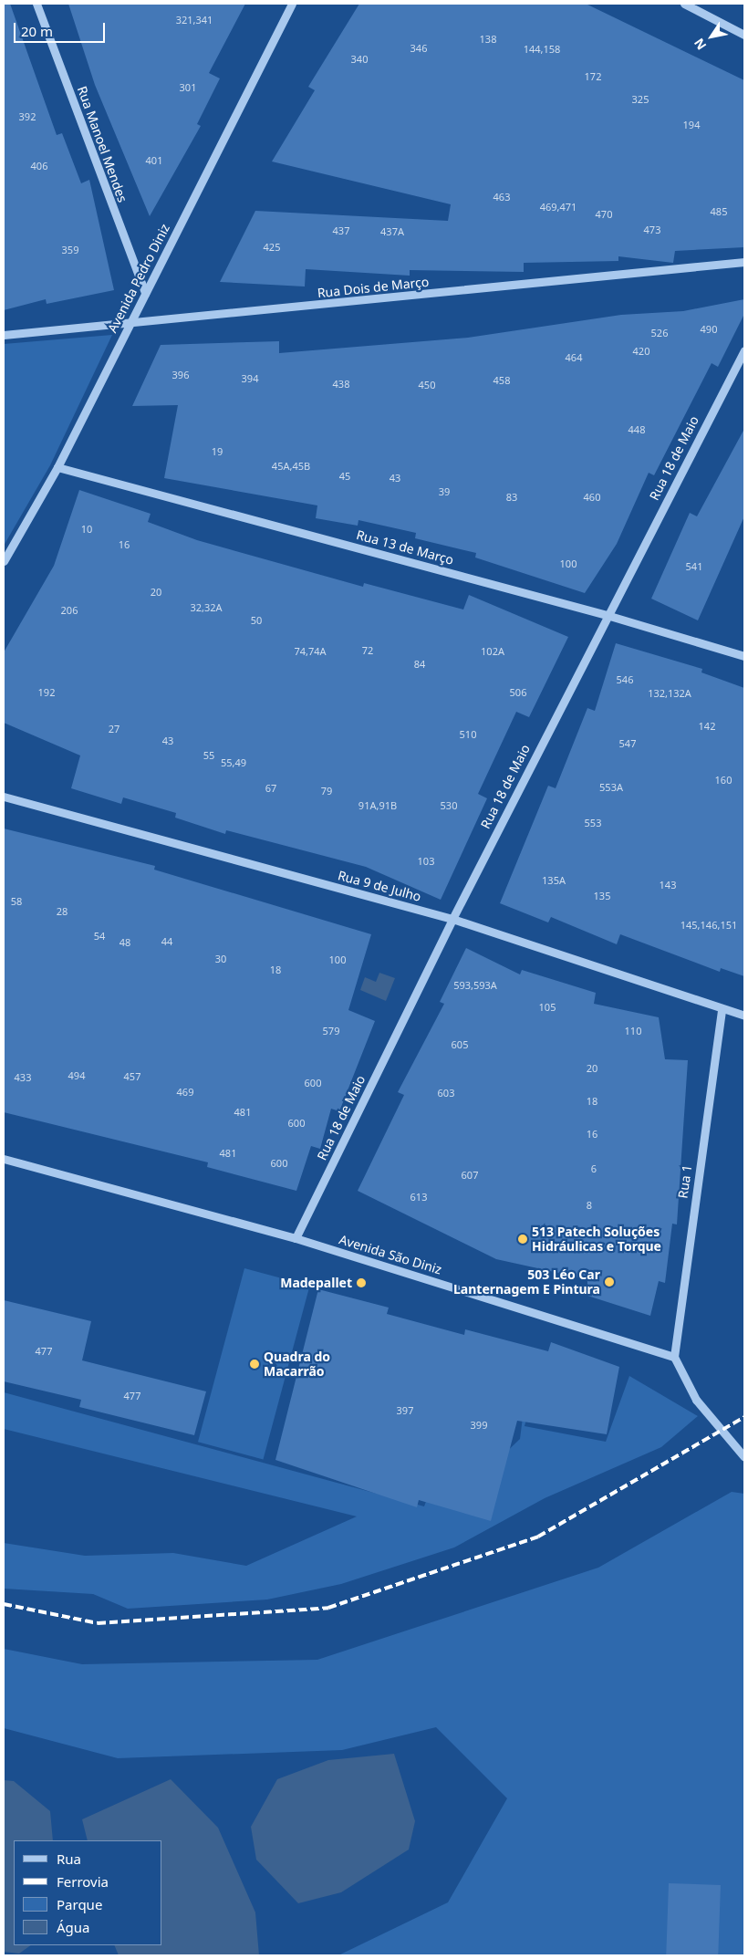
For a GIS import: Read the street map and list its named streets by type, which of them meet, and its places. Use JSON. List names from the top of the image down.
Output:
{
  "streets": {
    "street": [
      "Rua Manoel Mendes",
      "Avenida Pedro Diniz",
      "Rua Dois de Março",
      "Rua 18 de Maio",
      "Rua 13 de Março",
      "Rua 9 de Julho",
      "Rua 1",
      "Avenida São Diniz"
    ]
  },
  "crossings": [
    ["Rua Manoel Mendes", "Avenida Pedro Diniz"],
    ["Avenida Pedro Diniz", "Rua Dois de Março"],
    ["Avenida Pedro Diniz", "Rua 13 de Março"],
    ["Rua 18 de Maio", "Rua 13 de Março"],
    ["Rua 18 de Maio", "Rua 9 de Julho"],
    ["Rua 18 de Maio", "Avenida São Diniz"],
    ["Rua 9 de Julho", "Rua 1"],
    ["Rua 1", "Avenida São Diniz"]
  ],
  "places": [
    "513 Patech Soluções Hidráulicas e Torque",
    "503 Léo Car Lanternagem E Pintura",
    "Madepallet",
    "Quadra do Macarrão"
  ],
  "house_numbers": [
    "321,341",
    "138",
    "346",
    "144,158",
    "340",
    "172",
    "301",
    "325",
    "392",
    "194",
    "401",
    "406",
    "463",
    "469,471",
    "485",
    "470",
    "473",
    "437",
    "437A",
    "425",
    "359",
    "490",
    "526",
    "420",
    "464",
    "396",
    "394",
    "458",
    "438",
    "450",
    "448",
    "19",
    "45A,45B",
    "45",
    "43",
    "39",
    "83",
    "460",
    "10",
    "16",
    "100",
    "541",
    "20",
    "32,32A",
    "206",
    "50",
    "72",
    "74,74A",
    "102A",
    "84",
    "546",
    "192",
    "506",
    "132,132A",
    "142",
    "27",
    "510",
    "43",
    "547",
    "55",
    "55,49",
    "160",
    "553A",
    "67",
    "79",
    "91A,91B",
    "530",
    "553",
    "103",
    "135A",
    "143",
    "135",
    "58",
    "28",
    "145,146,151",
    "54",
    "44",
    "48",
    "30",
    "100",
    "18",
    "593,593A",
    "105",
    "579",
    "110",
    "605",
    "20",
    "494",
    "457",
    "433",
    "600",
    "469",
    "603",
    "18",
    "481",
    "600",
    "16",
    "481",
    "600",
    "6",
    "607",
    "613",
    "8",
    "477",
    "477",
    "397",
    "399"
  ],
  "legend": [
    "Rua",
    "Ferrovia",
    "Parque",
    "Água"
  ],
  "scale_bar": "20 m",
  "north": "bottom left"
}
